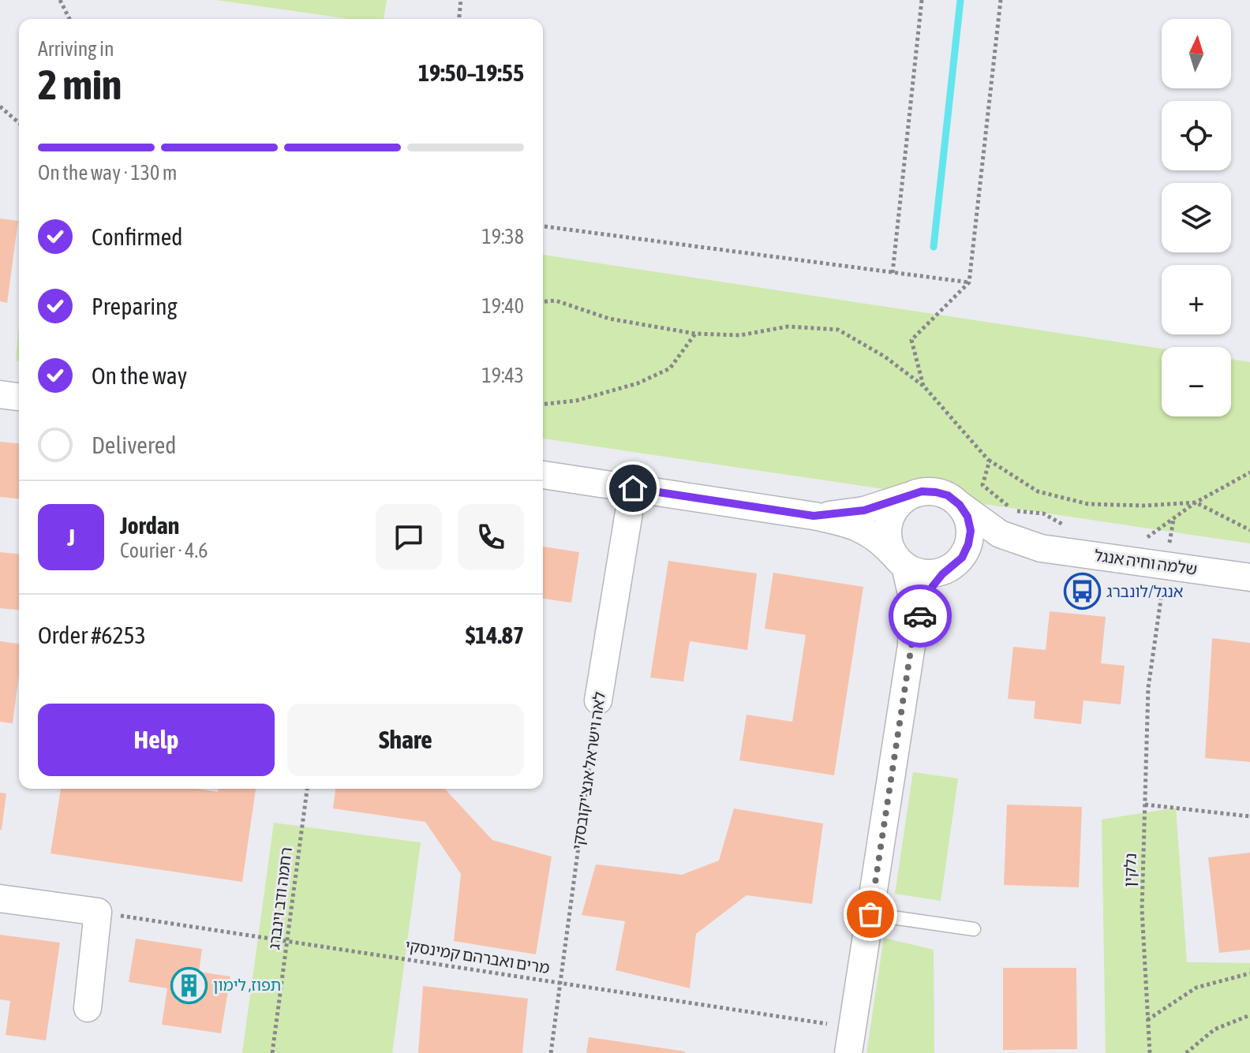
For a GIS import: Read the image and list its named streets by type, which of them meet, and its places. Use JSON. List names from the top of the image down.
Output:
{
  "streets": {
    "street": ["שלמה וחיה אנגל", "לאה וישראל אנצ'יקובסקי"],
    "path": ["נלקין", "רחמה ודב וינברג", "מרים ואברהם קמינסקי"]
  },
  "crossings": [
    ["שלמה וחיה אנגל", "נלקין"],
    ["לאה וישראל אנצ'יקובסקי", "מרים ואברהם קמינסקי"],
    ["רחמה ודב וינברג", "מרים ואברהם קמינסקי"]
  ],
  "places": {
    "bus stop": ["אנגל/לונברג"],
    "building": ["תפוז, לימון"]
  },
  "north": "top",
  "page": {
    "map_buttons": ["+", "−"],
    "heading": ["2 min", "Arriving in", "19:50–19:55"],
    "panel": [
      "Jordan",
      "Courier · 4.6",
      "Order #6253",
      "$14.87"
    ],
    "bar": "On the way · 130 m",
    "list": [
      ["Confirmed", "19:38"],
      ["Preparing", "19:40"],
      ["On the way", "19:43"],
      "Delivered"
    ],
    "round": "J",
    "buttons": ["Help", "Share"]
  }
}
